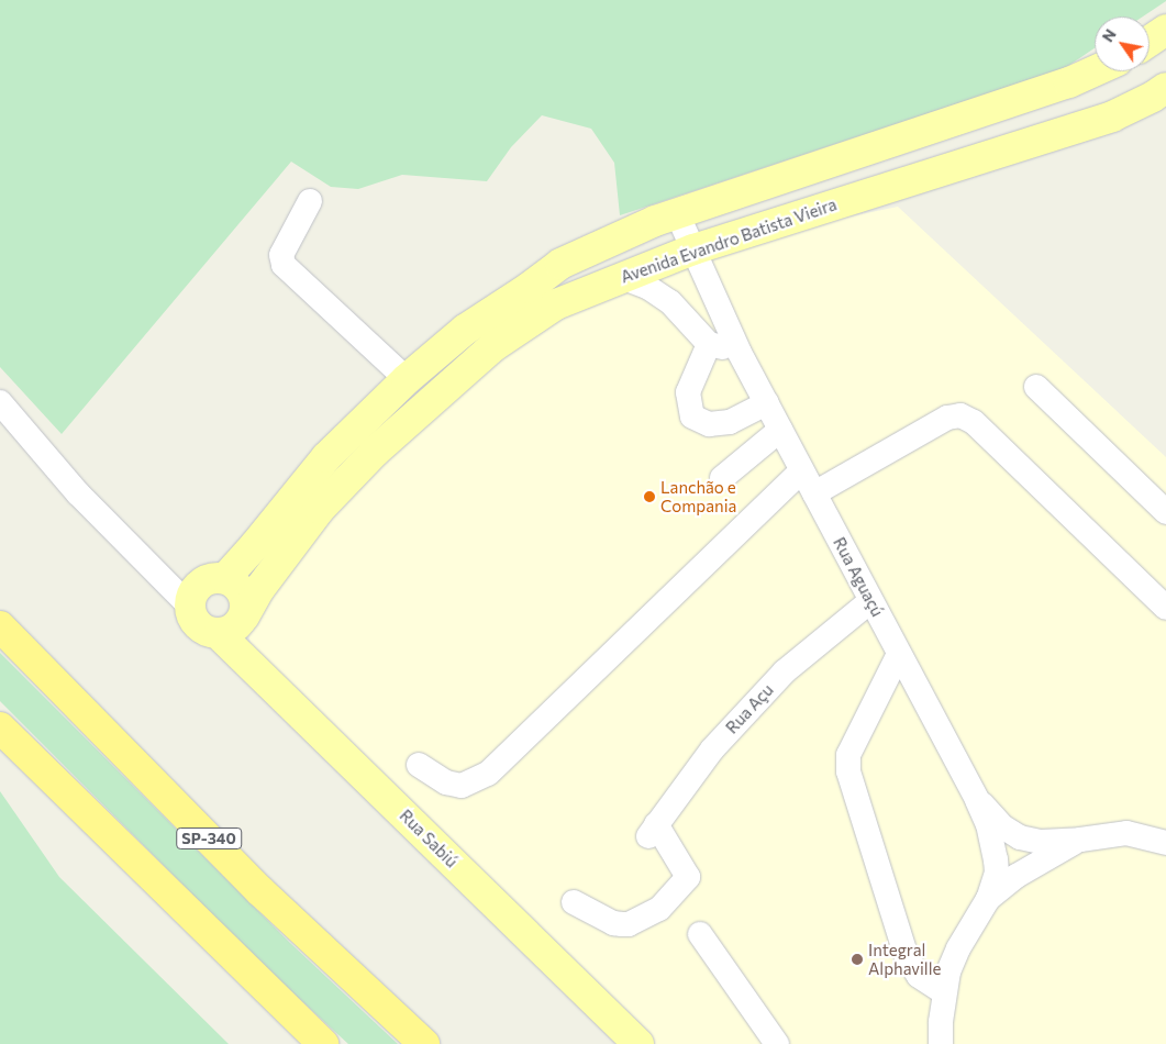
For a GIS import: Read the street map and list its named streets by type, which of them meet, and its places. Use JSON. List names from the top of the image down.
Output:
{
  "streets": {
    "highway": ["SP-340"],
    "main road": ["Avenida Evandro Batista Vieira", "Rua Sabiú"],
    "street": ["Rua Aguaçú", "Rua Açu"]
  },
  "crossings": [
    ["Avenida Evandro Batista Vieira", "Rua Aguaçú"],
    ["Avenida Evandro Batista Vieira", "Rua Sabiú"],
    ["Rua Aguaçú", "Rua Açu"]
  ],
  "places": ["Lanchão e Compania", "Integral Alphaville"],
  "north": "top left"
}
